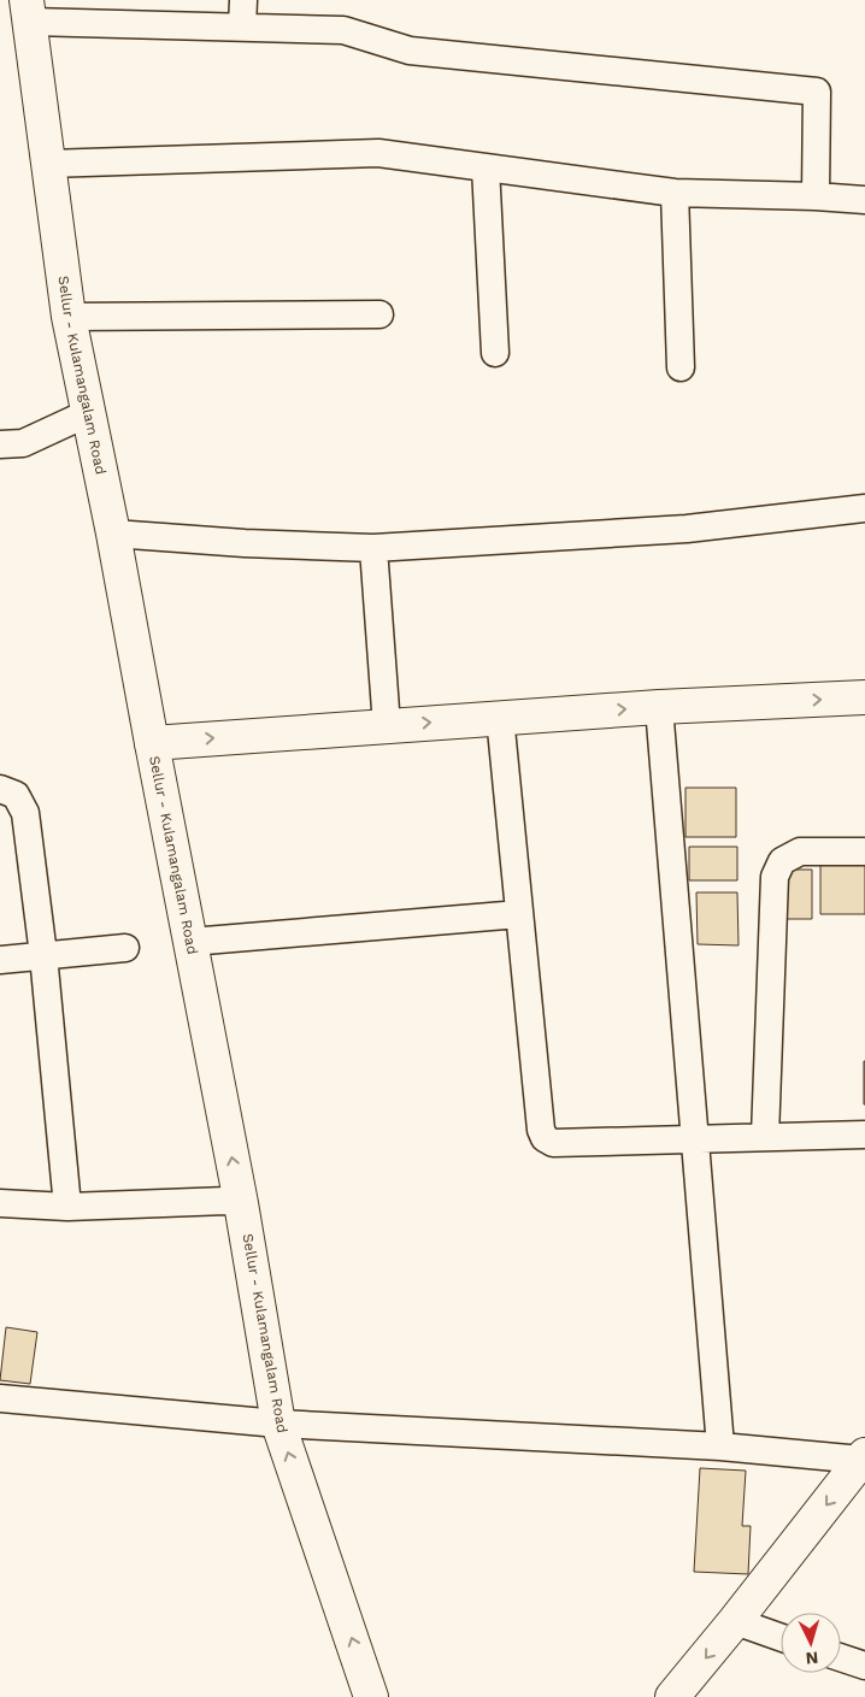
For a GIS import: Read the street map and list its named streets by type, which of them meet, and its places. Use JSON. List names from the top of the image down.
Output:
{
  "streets": {
    "main road": ["Sellur - Kulamangalam Road"]
  },
  "north": "bottom"
}
